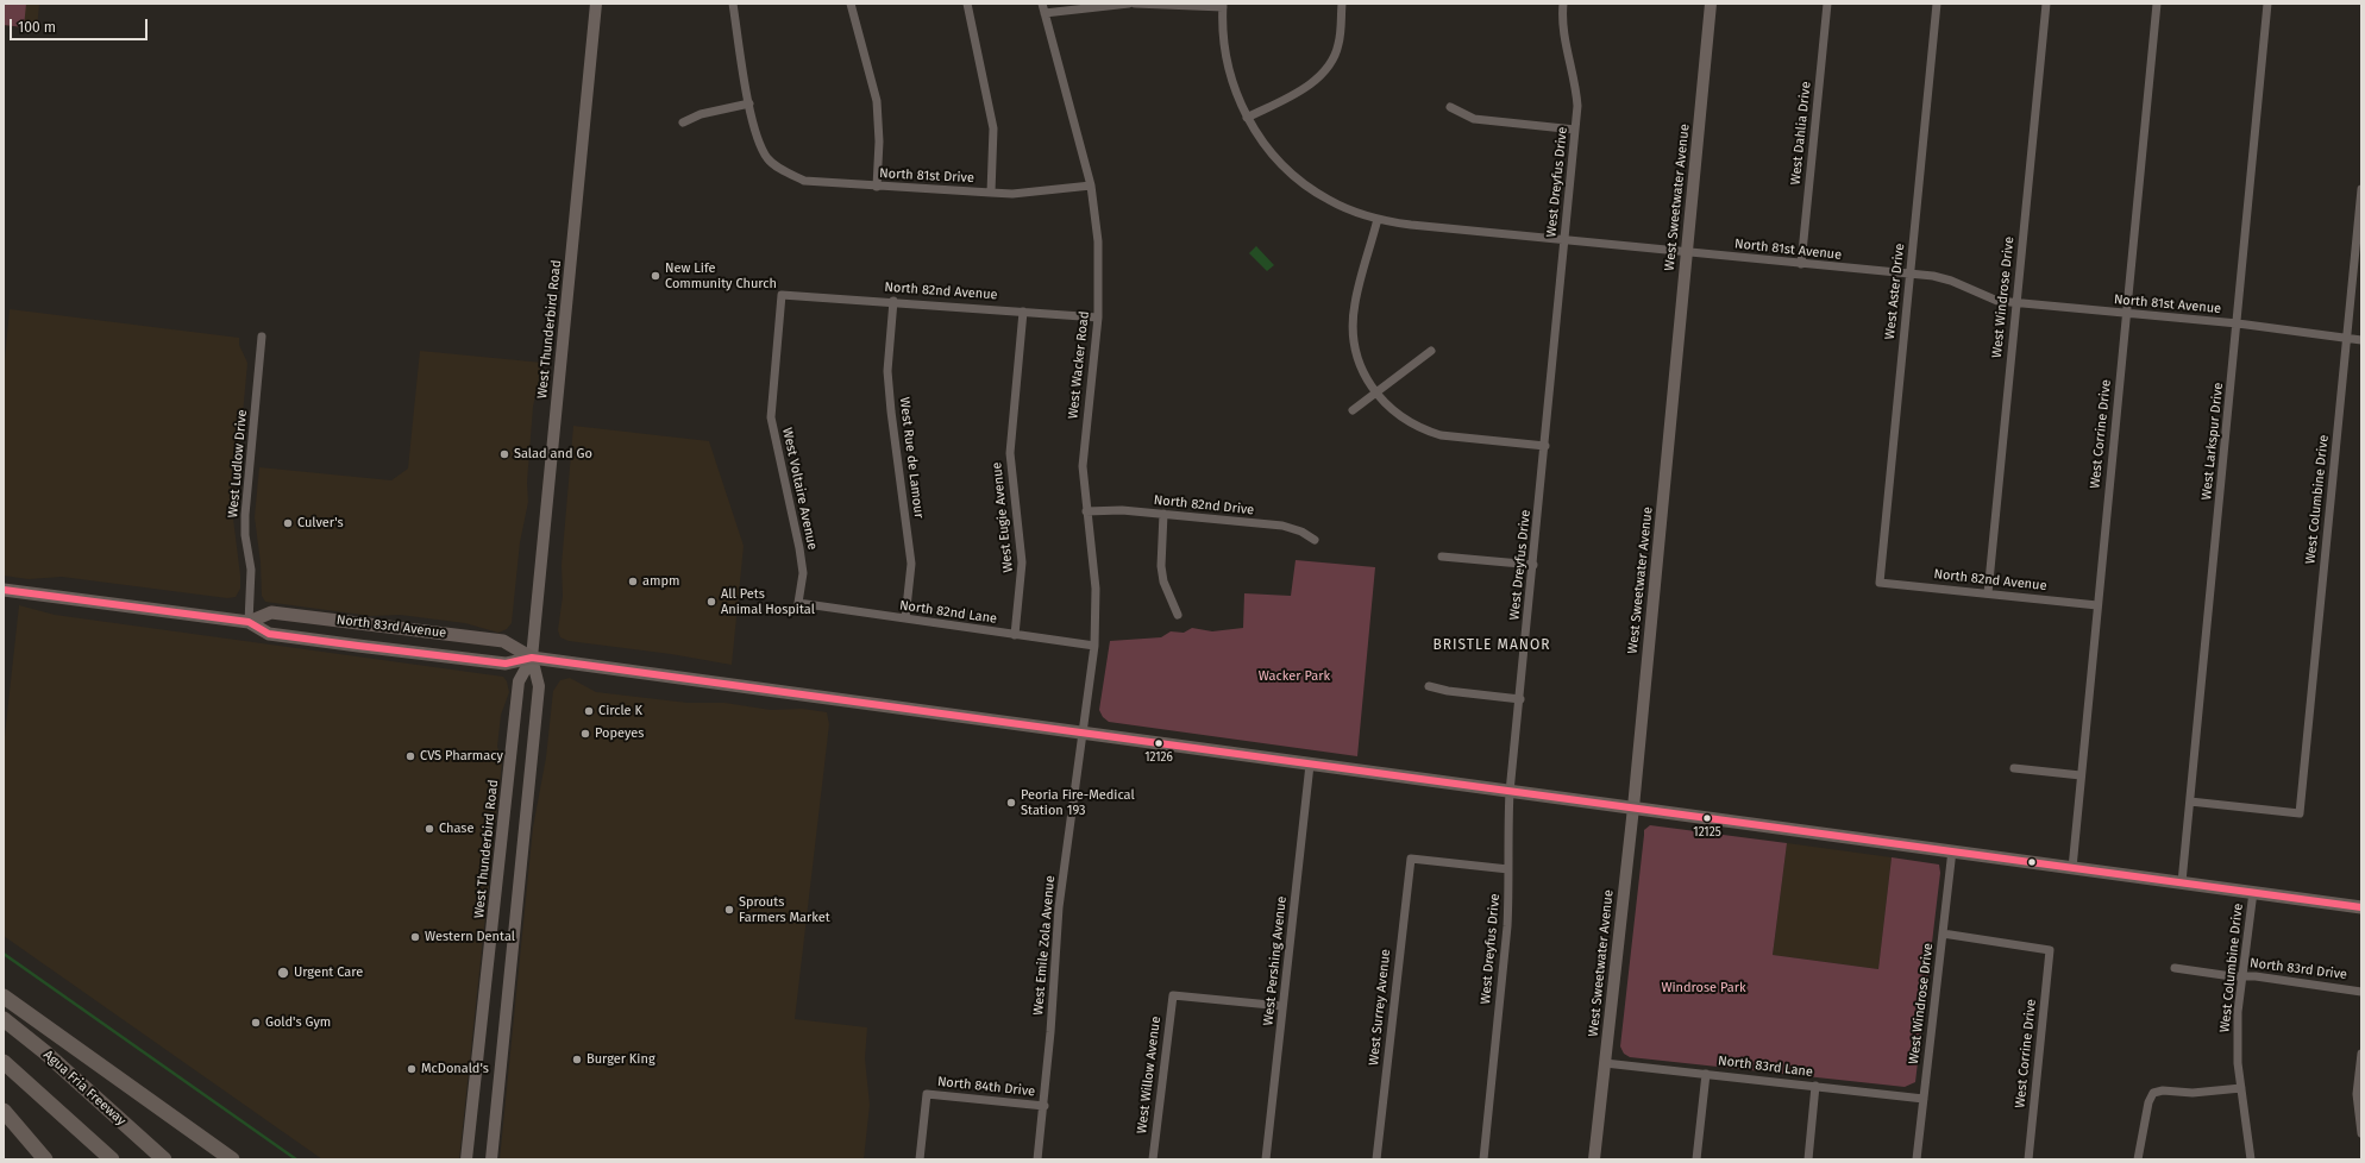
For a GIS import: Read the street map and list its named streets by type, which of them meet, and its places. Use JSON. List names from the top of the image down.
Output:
{
  "streets": {
    "highway": ["Agua Fria Freeway"],
    "main road": ["West Sweetwater Avenue", "West Thunderbird Road", "North 83rd Avenue"],
    "street": [
      "West Dahlia Drive",
      "North 81st Drive",
      "West Dreyfus Drive",
      "North 81st Avenue",
      "North 82nd Avenue",
      "West Aster Drive",
      "West Windrose Drive",
      "West Wacker Road",
      "West Corrine Drive",
      "West Larkspur Drive",
      "West Rue de Lamour",
      "West Ludlow Drive",
      "West Voltaire Avenue",
      "West Columbine Drive",
      "North 82nd Drive",
      "West Eugie Avenue",
      "North 82nd Lane",
      "West Emile Zola Avenue",
      "West Pershing Avenue",
      "North 83rd Drive",
      "West Surrey Avenue",
      "North 83rd Lane",
      "West Willow Avenue",
      "North 84th Drive"
    ]
  },
  "crossings": [
    ["West Dahlia Drive", "North 81st Avenue"],
    ["North 81st Drive", "West Wacker Road"],
    ["West Dreyfus Drive", "North 81st Avenue"],
    ["West Dreyfus Drive", "North 83rd Avenue"],
    ["West Dreyfus Drive", "West Surrey Avenue"],
    ["West Sweetwater Avenue", "North 81st Avenue"],
    ["West Sweetwater Avenue", "North 83rd Avenue"],
    ["West Sweetwater Avenue", "North 83rd Lane"],
    ["North 81st Avenue", "West Aster Drive"],
    ["North 81st Avenue", "West Windrose Drive"],
    ["North 81st Avenue", "West Corrine Drive"],
    ["North 81st Avenue", "West Larkspur Drive"],
    ["North 81st Avenue", "West Columbine Drive"],
    ["North 82nd Avenue", "West Aster Drive"],
    ["North 82nd Avenue", "West Windrose Drive"],
    ["North 82nd Avenue", "West Wacker Road"],
    ["North 82nd Avenue", "West Corrine Drive"],
    ["North 82nd Avenue", "West Rue de Lamour"],
    ["North 82nd Avenue", "West Voltaire Avenue"],
    ["North 82nd Avenue", "West Eugie Avenue"],
    ["West Windrose Drive", "West Corrine Drive"],
    ["West Windrose Drive", "North 83rd Avenue"],
    ["West Windrose Drive", "North 83rd Lane"],
    ["West Thunderbird Road", "North 83rd Avenue"],
    ["West Wacker Road", "North 82nd Drive"],
    ["West Wacker Road", "North 82nd Lane"],
    ["West Wacker Road", "North 83rd Avenue"],
    ["West Wacker Road", "West Emile Zola Avenue"],
    ["West Corrine Drive", "North 83rd Avenue"],
    ["West Larkspur Drive", "West Columbine Drive"],
    ["West Larkspur Drive", "North 83rd Avenue"],
    ["West Rue de Lamour", "North 82nd Lane"],
    ["West Ludlow Drive", "North 83rd Avenue"],
    ["West Voltaire Avenue", "North 82nd Lane"],
    ["West Columbine Drive", "North 83rd Avenue"],
    ["West Columbine Drive", "North 83rd Drive"],
    ["West Eugie Avenue", "North 82nd Lane"],
    ["North 83rd Avenue", "West Emile Zola Avenue"],
    ["North 83rd Avenue", "West Pershing Avenue"],
    ["West Emile Zola Avenue", "North 84th Drive"],
    ["West Pershing Avenue", "West Willow Avenue"]
  ],
  "districts": ["BRISTLE MANOR"],
  "parks": ["Wacker Park", "Windrose Park"],
  "places": [
    "New Life Community Church",
    "Salad and Go",
    "Culver's",
    "ampm",
    "All Pets Animal Hospital",
    "Circle K",
    "Popeyes",
    "12126",
    "CVS Pharmacy",
    "Peoria Fire-Medical Station 193",
    "12125",
    "Chase",
    "Sprouts Farmers Market",
    "Western Dental",
    "Urgent Care",
    "Gold's Gym",
    "Burger King",
    "McDonald's"
  ],
  "scale_bar": "100 m"
}
